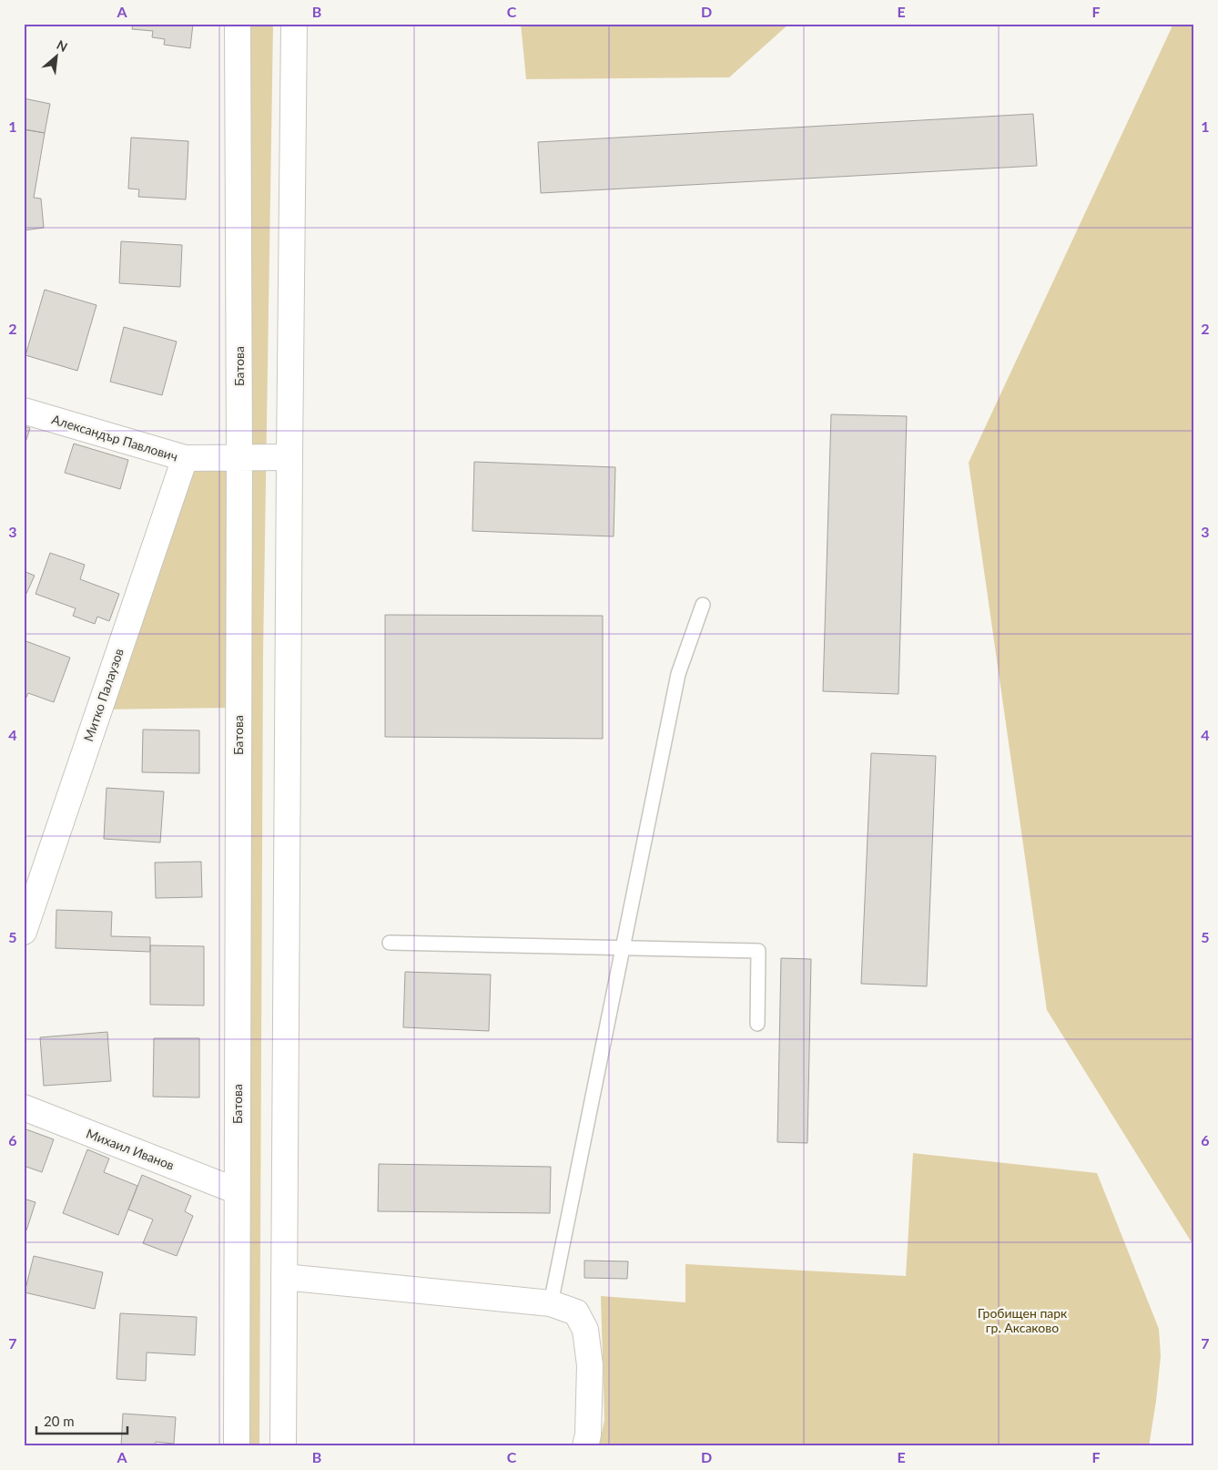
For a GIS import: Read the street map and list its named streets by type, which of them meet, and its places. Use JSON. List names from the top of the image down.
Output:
{
  "streets": {
    "street": [
      "Батова",
      "Александър Павлович",
      "Митко Палаузов",
      "Михаил Иванов"
    ]
  },
  "crossings": [
    ["Батова", "Александър Павлович"],
    ["Батова", "Михаил Иванов"],
    ["Александър Павлович", "Митко Палаузов"]
  ],
  "parks": ["Гробищен парк гр. Аксаково"],
  "scale_bar": "20 m",
  "north": "top right",
  "grid": {
    "columns": [
      "A",
      "B",
      "C",
      "D",
      "E",
      "F"
    ],
    "rows": [
      "1",
      "2",
      "3",
      "4",
      "5",
      "6",
      "7"
    ]
  }
}
